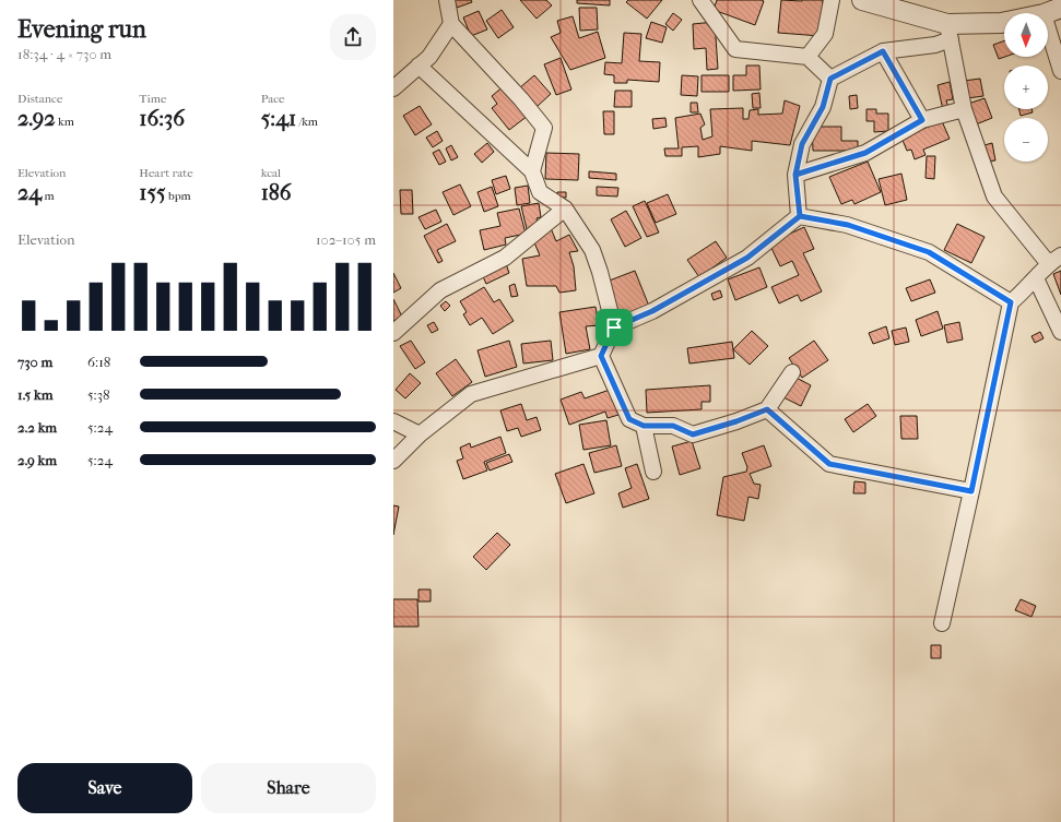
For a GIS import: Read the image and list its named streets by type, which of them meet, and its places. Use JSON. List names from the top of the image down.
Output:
{
  "north": "bottom",
  "page": {
    "heading": ["Evening run", "18:34 · 4 × 730 m"],
    "map_buttons": ["+", "−"],
    "stats": [
      ["Distance", "2.92 km"],
      ["Time", "16:36"],
      ["Pace", "5:41 /km"],
      ["Elevation", "24 m"],
      ["Heart rate", "155 bpm"],
      ["kcal", "186"]
    ],
    "chart": ["Elevation", "102–105 m"],
    "list": [
      {
        "name": "730 m",
        "note": "6:18"
      },
      {
        "name": "1.5 km",
        "note": "5:38"
      },
      {
        "name": "2.2 km",
        "note": "5:24"
      },
      {
        "name": "2.9 km",
        "note": "5:24"
      }
    ],
    "buttons": ["Save", "Share"]
  }
}
